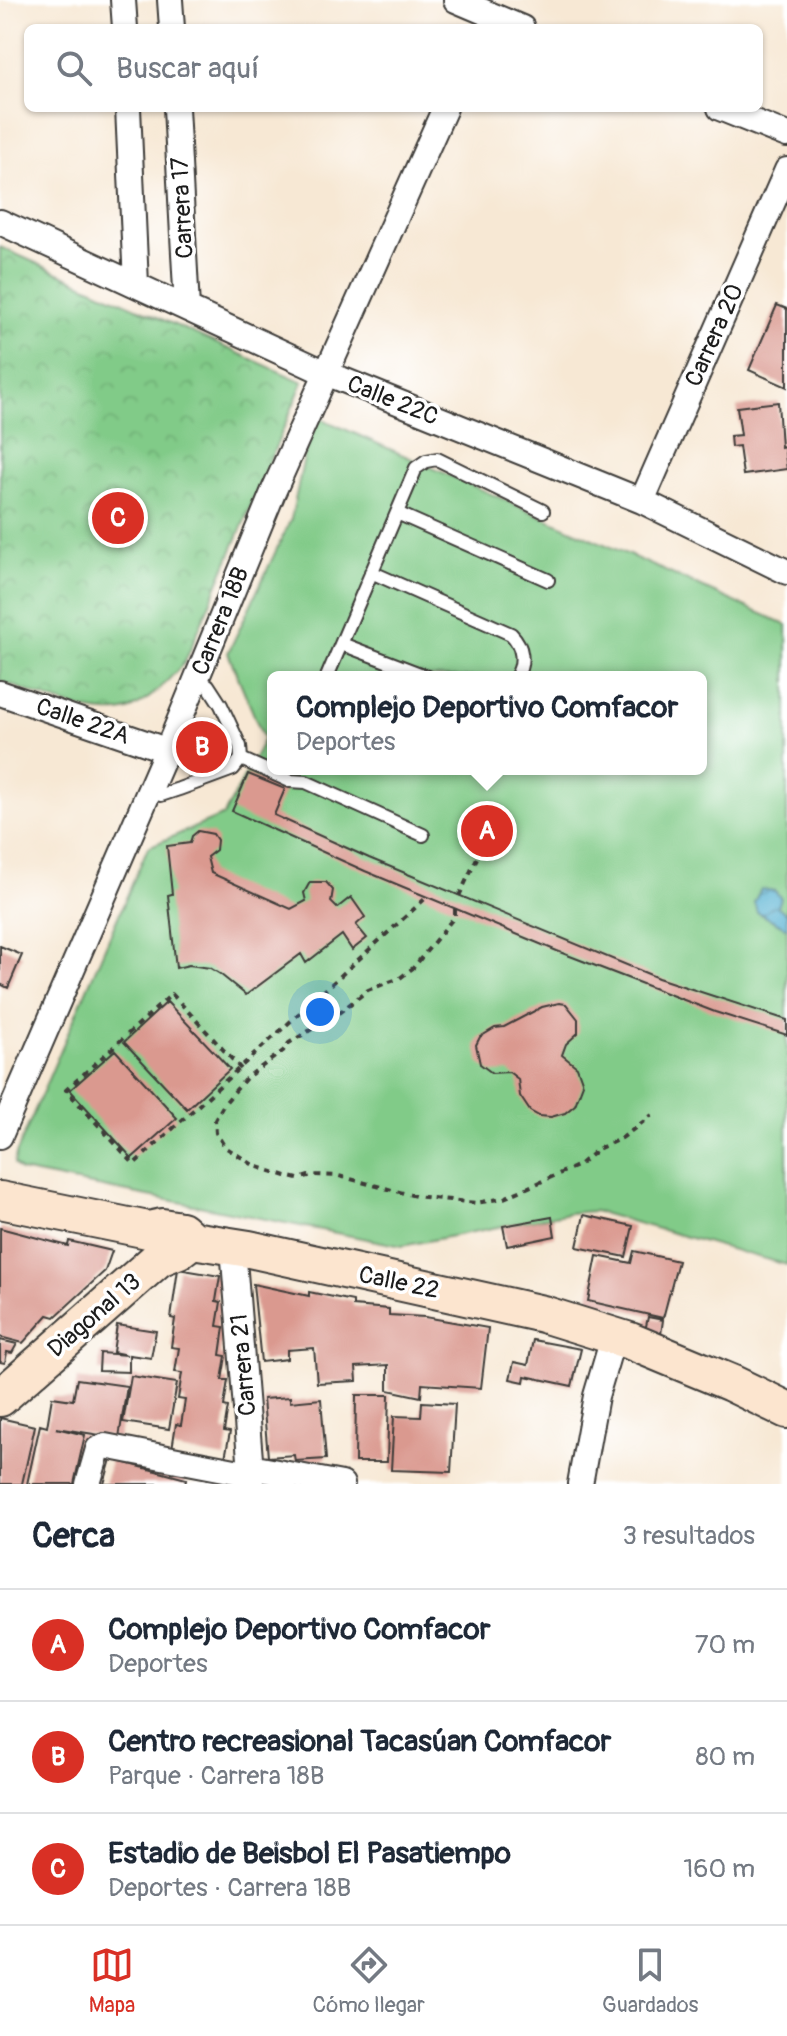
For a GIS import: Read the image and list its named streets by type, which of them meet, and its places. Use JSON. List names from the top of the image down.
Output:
{
  "streets": {
    "street": [
      "Carrera 17",
      "Carrera 20",
      "Calle 22C",
      "Carrera 18B",
      "Calle 22A",
      "Calle 22",
      "Diagonal 13",
      "Carrera 21"
    ]
  },
  "crossings": [
    ["Carrera 17", "Calle 22C"],
    ["Carrera 20", "Calle 22C"],
    ["Calle 22C", "Carrera 18B"],
    ["Carrera 18B", "Calle 22A"],
    ["Calle 22", "Diagonal 13"],
    ["Calle 22", "Carrera 21"]
  ],
  "page": {
    "search": "Buscar aquí",
    "pins": ["C", "B", "A"],
    "popup": ["Complejo Deportivo Comfacor", "Deportes"],
    "heading": ["Cerca", "3 resultados"],
    "list": [
      {
        "mark": "A",
        "name": "Complejo Deportivo Comfacor",
        "note": "Deportes",
        "value": "70 m"
      },
      {
        "mark": "B",
        "name": "Centro recreasional Tacasúan Comfacor",
        "note": "Parque · Carrera 18B",
        "value": "80 m"
      },
      {
        "mark": "C",
        "name": "Estadio de Beisbol El Pasatiempo",
        "note": "Deportes · Carrera 18B",
        "value": "160 m"
      }
    ],
    "nav": ["Mapa", "Cómo llegar", "Guardados"]
  }
}
